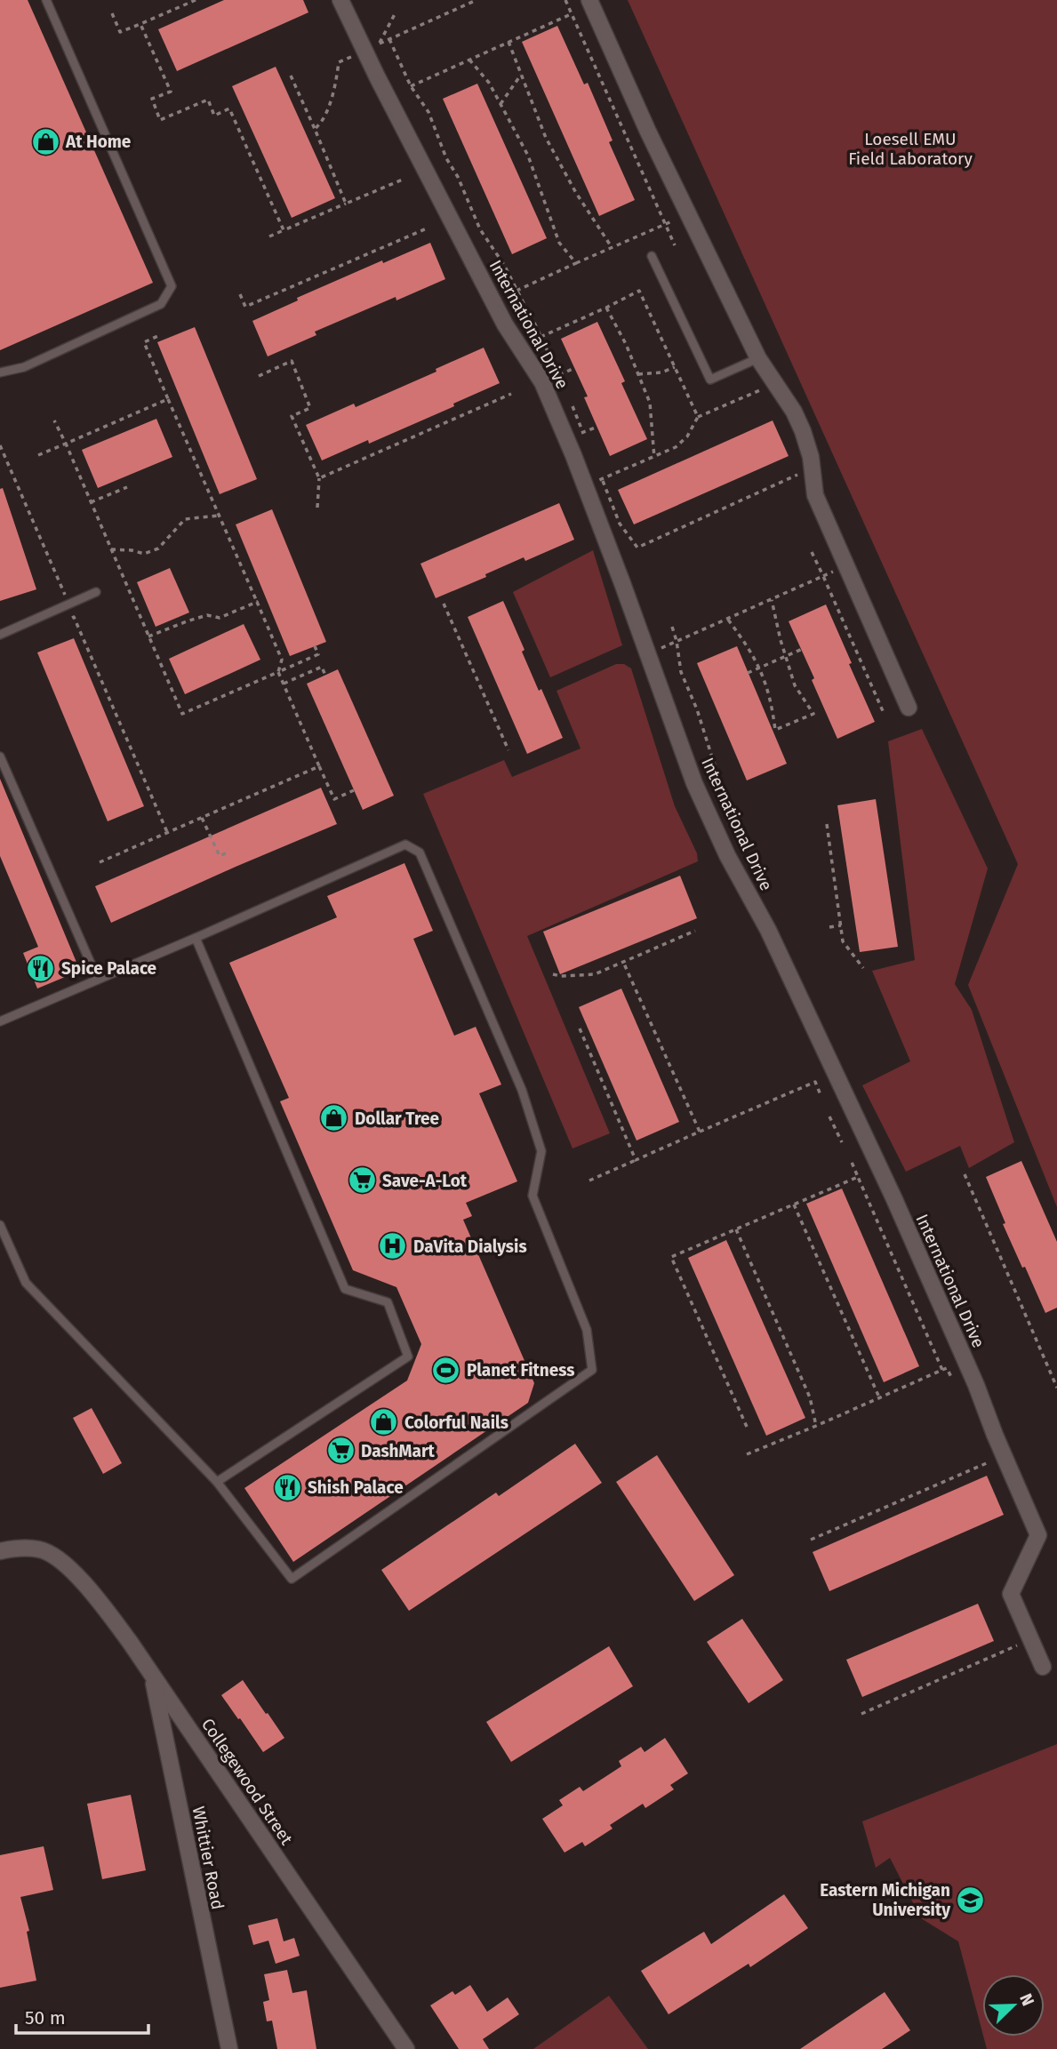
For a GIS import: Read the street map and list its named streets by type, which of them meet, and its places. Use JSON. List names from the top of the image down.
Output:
{
  "streets": {
    "street": ["International Drive", "Collegewood Street", "Whittier Road"]
  },
  "crossings": [
    ["Collegewood Street", "Whittier Road"]
  ],
  "parks": ["Loesell EMU Field Laboratory"],
  "places": {
    "shop": ["At Home", "Dollar Tree", "Colorful Nails"],
    "restaurant": ["Spice Palace", "Shish Palace"],
    "supermarket": ["Save-A-Lot", "DashMart"],
    "hospital": ["DaVita Dialysis"],
    "sports": ["Planet Fitness"],
    "school or university": ["Eastern Michigan University"]
  },
  "scale_bar": "50 m",
  "north": "top right"
}
